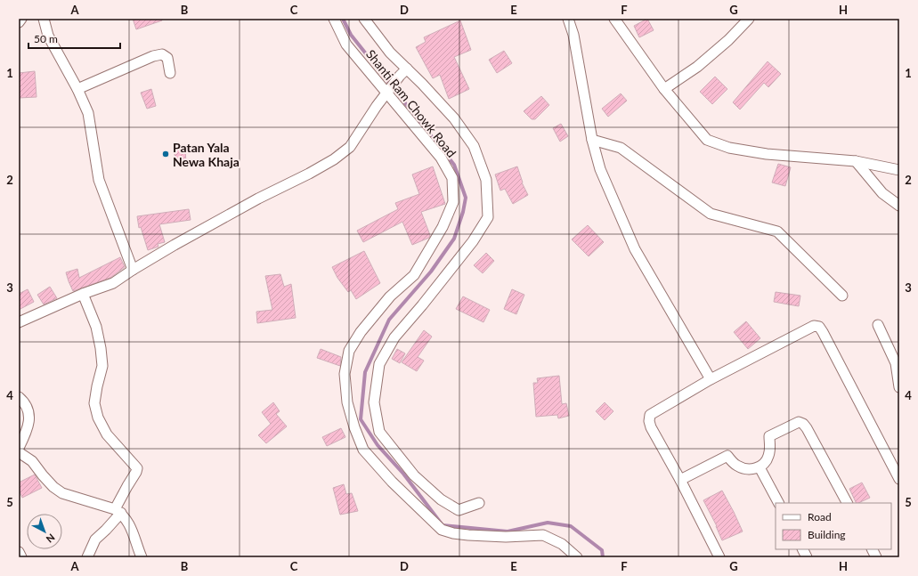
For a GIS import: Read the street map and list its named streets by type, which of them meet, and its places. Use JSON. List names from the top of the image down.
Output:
{
  "streets": {
    "street": ["Shanti Ram Chowk Road"]
  },
  "places": ["Patan Yala Newa Khaja"],
  "legend": ["Road", "Building"],
  "scale_bar": "50 m",
  "north": "bottom right",
  "grid": {
    "columns": [
      "A",
      "B",
      "C",
      "D",
      "E",
      "F",
      "G",
      "H"
    ],
    "rows": [
      "1",
      "2",
      "3",
      "4",
      "5"
    ]
  }
}
